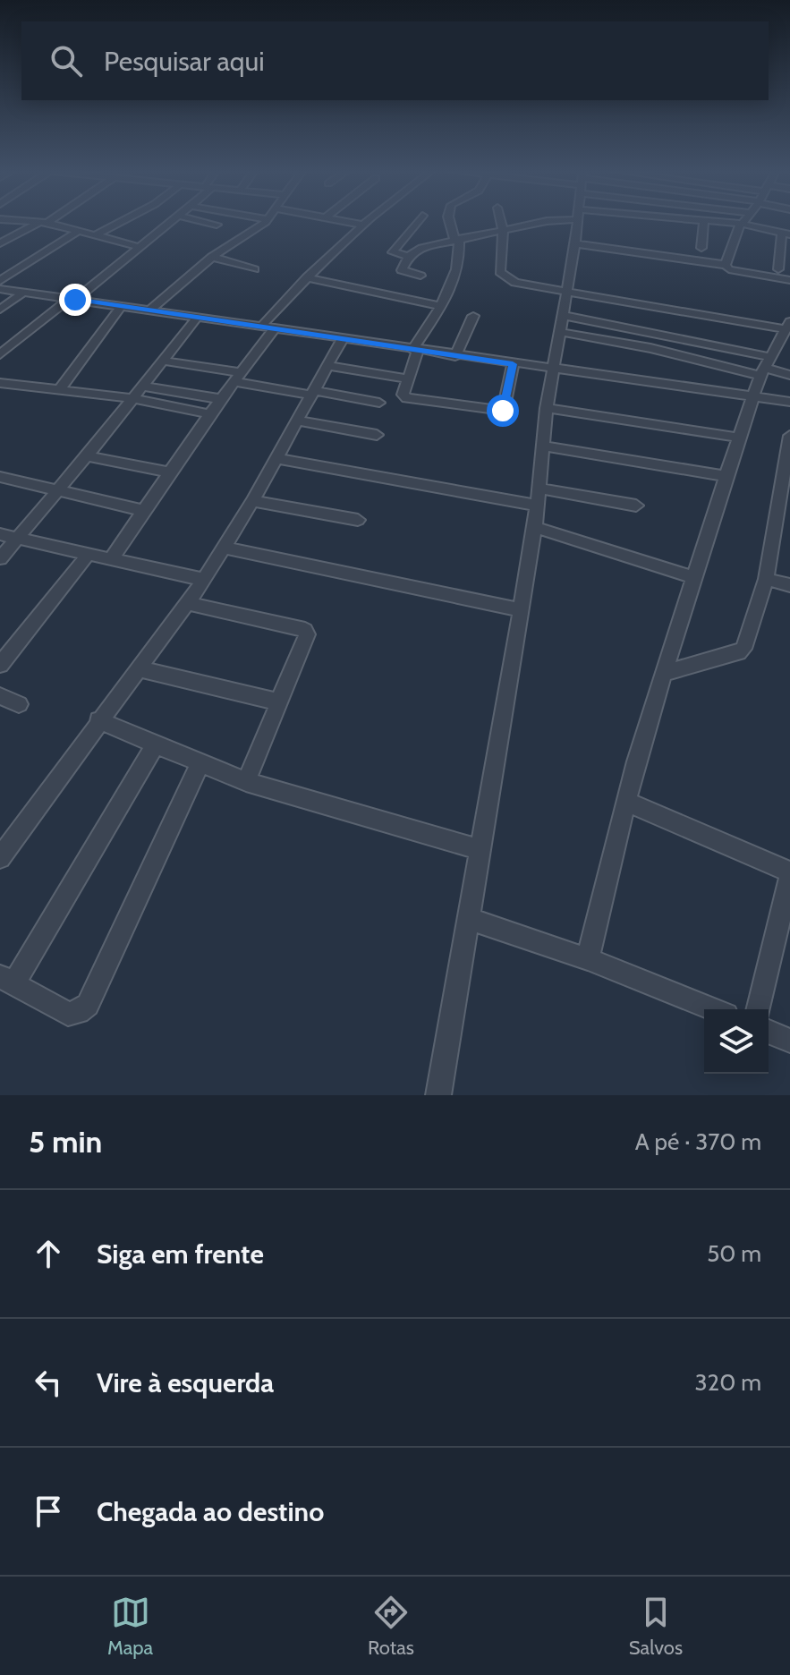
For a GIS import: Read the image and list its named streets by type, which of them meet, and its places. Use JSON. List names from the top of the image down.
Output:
{
  "page": {
    "search": "Pesquisar aqui",
    "heading": ["5 min", "A pé · 370 m"],
    "list": [
      ["Siga em frente", "50 m"],
      ["Vire à esquerda", "320 m"],
      "Chegada ao destino"
    ],
    "nav": ["Mapa", "Rotas", "Salvos"]
  }
}
